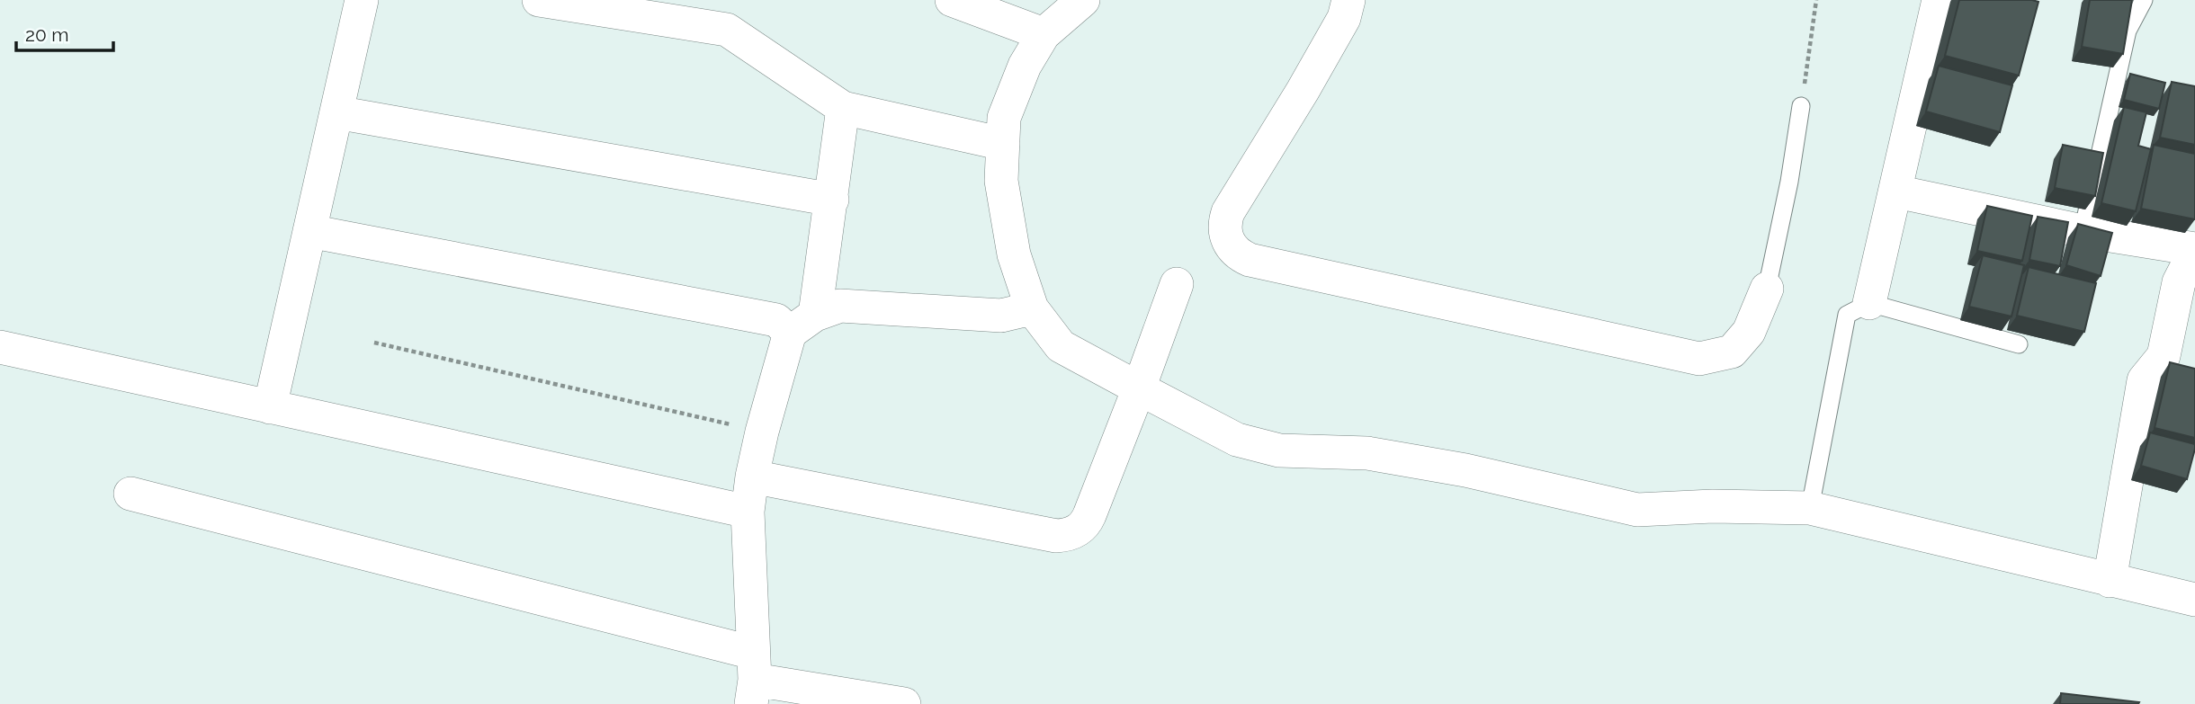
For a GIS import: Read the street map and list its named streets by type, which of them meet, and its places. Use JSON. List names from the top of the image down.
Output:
{
  "scale_bar": "20 m"
}
